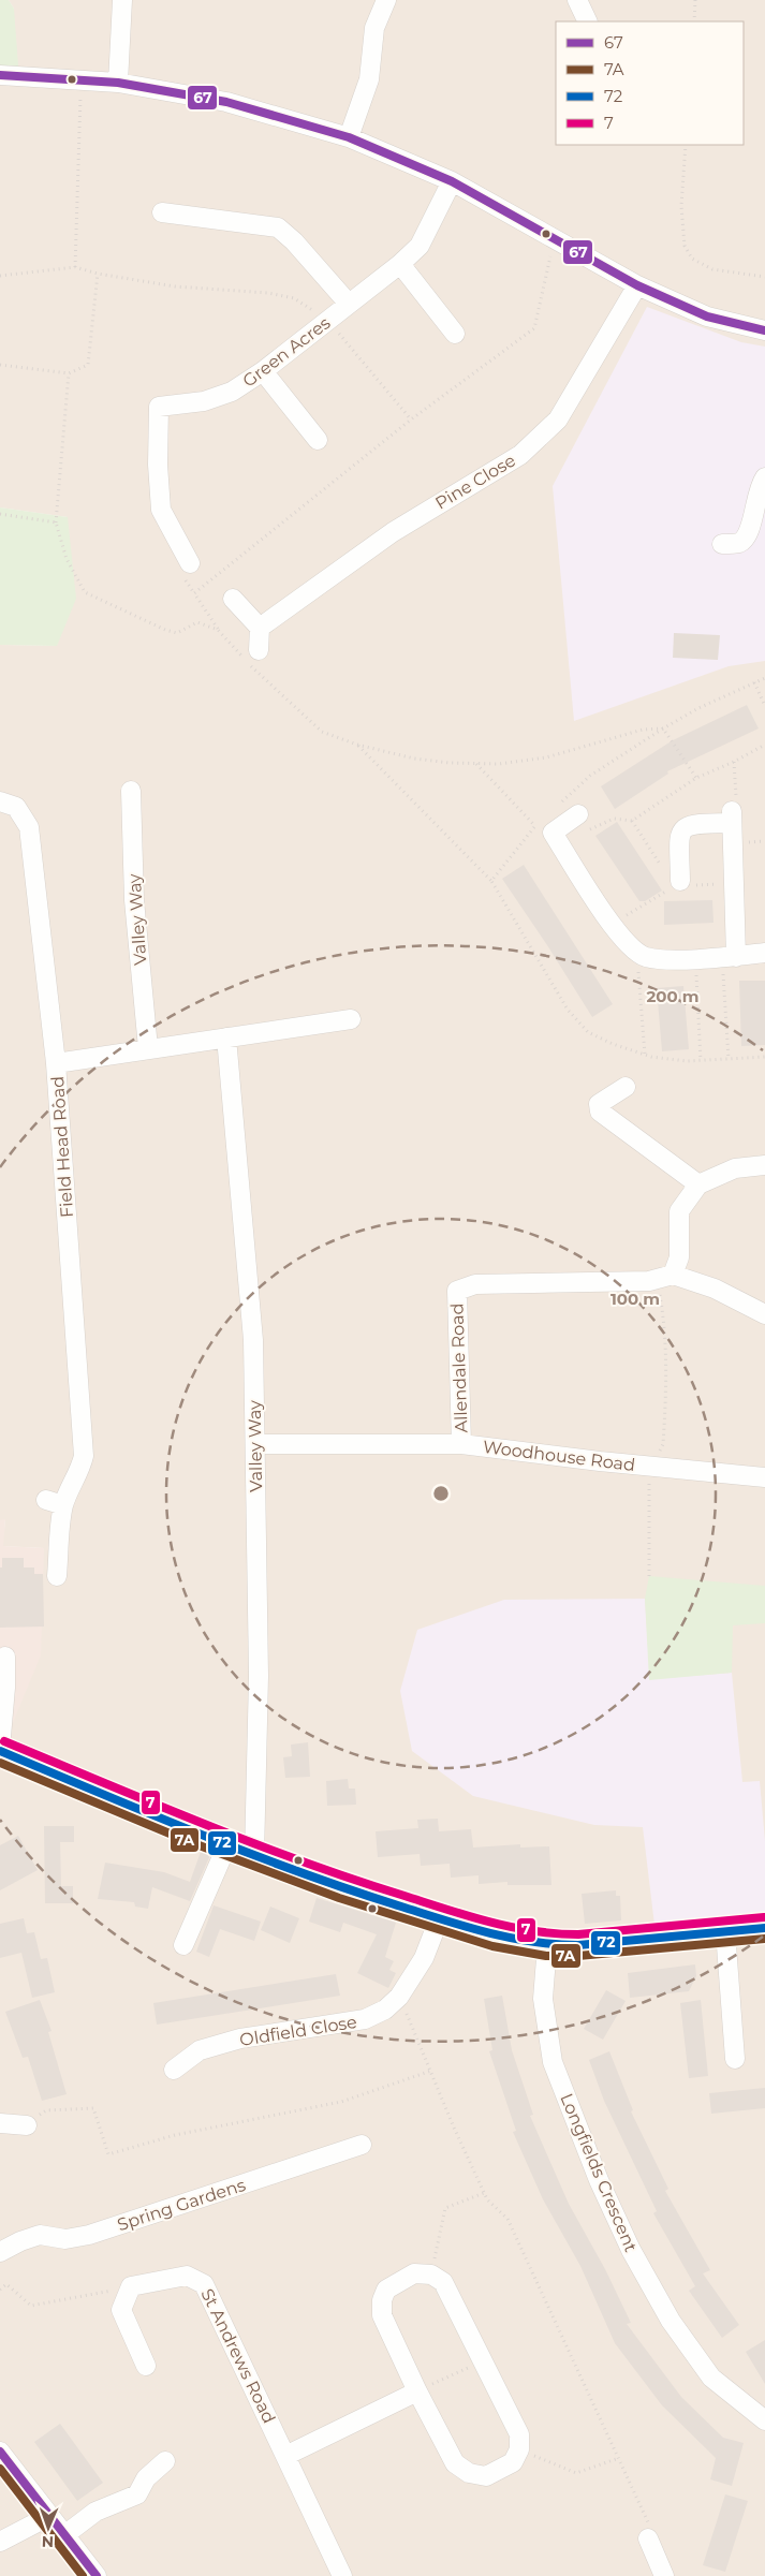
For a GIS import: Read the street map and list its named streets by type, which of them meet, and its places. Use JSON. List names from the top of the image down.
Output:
{
  "streets": {
    "street": [
      "Green Acres",
      "Pine Close",
      "Valley Way",
      "Field Head Road",
      "Allendale Road",
      "Woodhouse Road",
      "Oldfield Close",
      "Longfields Crescent",
      "Spring Gardens",
      "St Andrews Road"
    ]
  },
  "crossings": [
    ["Valley Way", "Woodhouse Road"],
    ["Allendale Road", "Woodhouse Road"]
  ],
  "lines": [
    "transit line 67",
    "transit line 7",
    "transit line 72",
    "transit line 7A"
  ],
  "legend": [
    "67",
    "7A",
    "72",
    "7"
  ],
  "north": "bottom",
  "rings": ["200 m", "100 m"]
}
